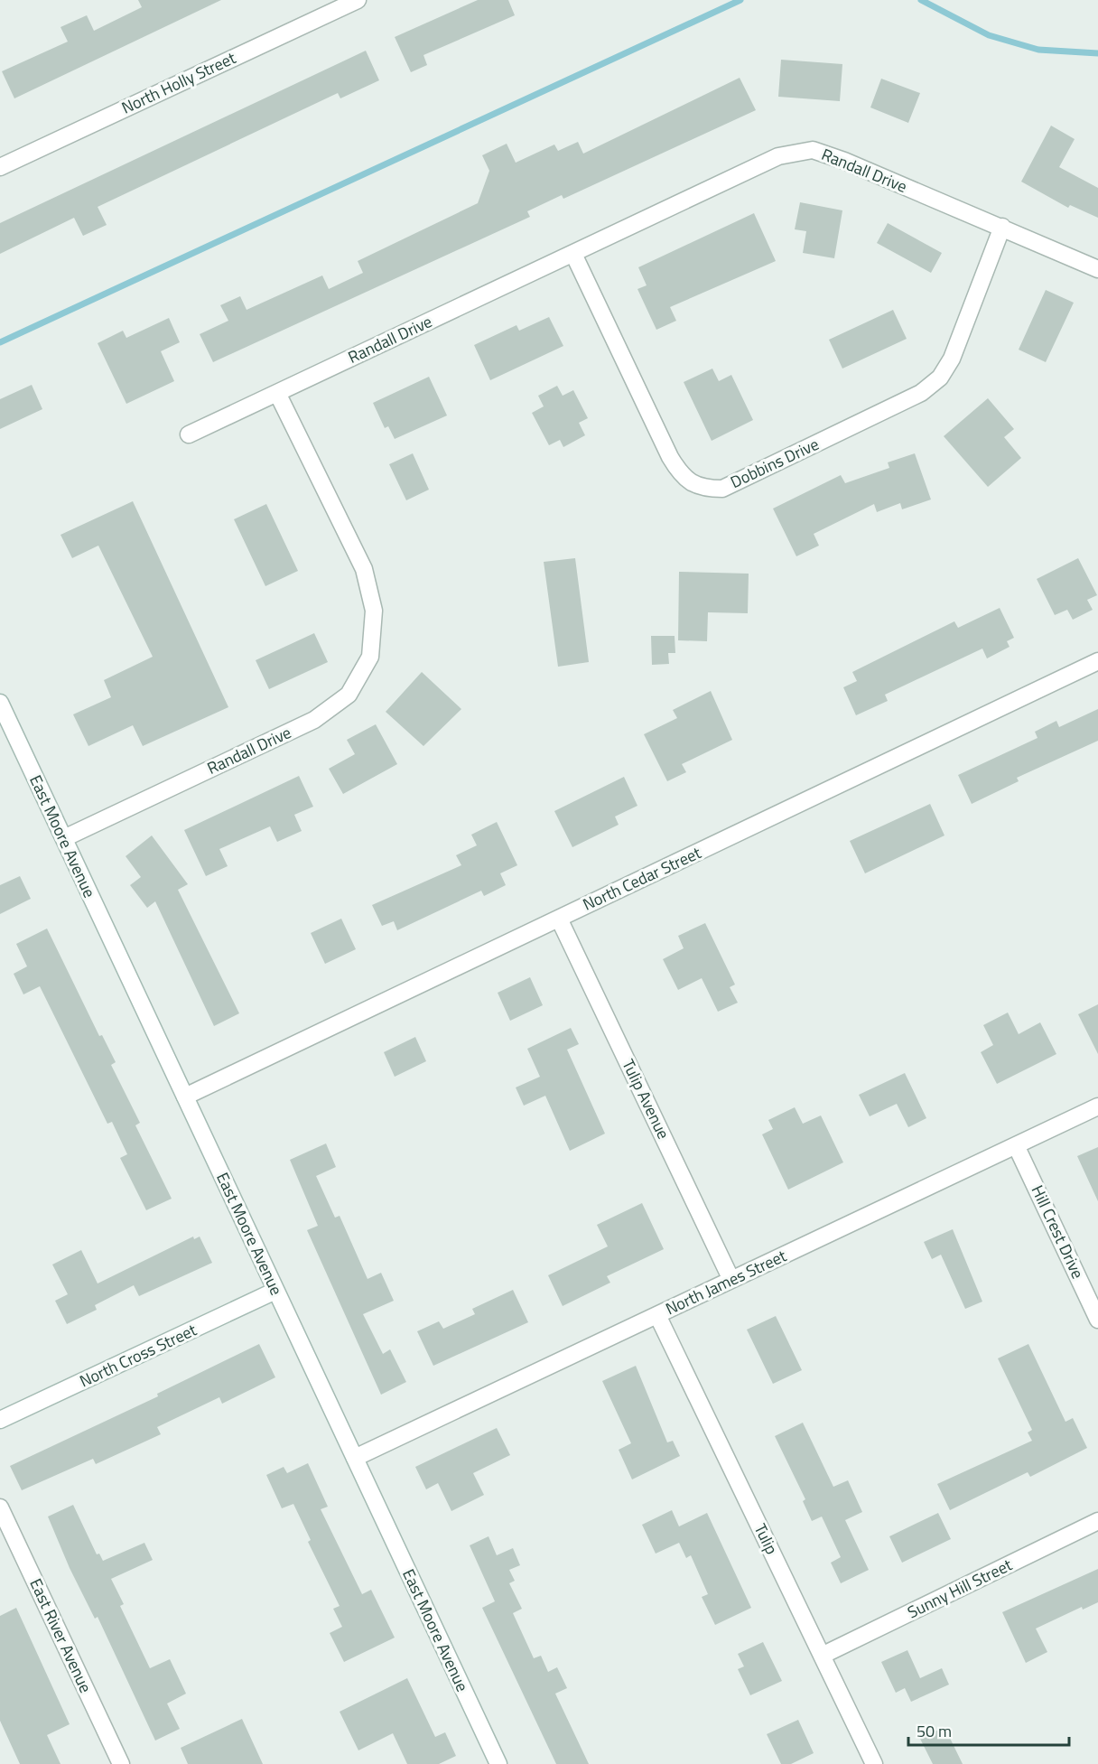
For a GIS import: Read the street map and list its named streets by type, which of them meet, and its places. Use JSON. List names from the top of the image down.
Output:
{
  "streets": {
    "street": [
      "North Holly Street",
      "Randall Drive",
      "Dobbins Drive",
      "East Moore Avenue",
      "North Cedar Street",
      "Tulip Avenue",
      "Hill Crest Drive",
      "North James Street",
      "North Cross Street",
      "Tulip",
      "Sunny Hill Street",
      "East River Avenue"
    ]
  },
  "crossings": [
    ["Randall Drive", "Dobbins Drive"],
    ["Randall Drive", "East Moore Avenue"],
    ["East Moore Avenue", "North Cedar Street"],
    ["East Moore Avenue", "North James Street"],
    ["East Moore Avenue", "North Cross Street"],
    ["North Cedar Street", "Tulip Avenue"],
    ["Tulip Avenue", "North James Street"],
    ["Hill Crest Drive", "North James Street"],
    ["North James Street", "Tulip"],
    ["Tulip", "Sunny Hill Street"]
  ],
  "scale_bar": "50 m"
}
